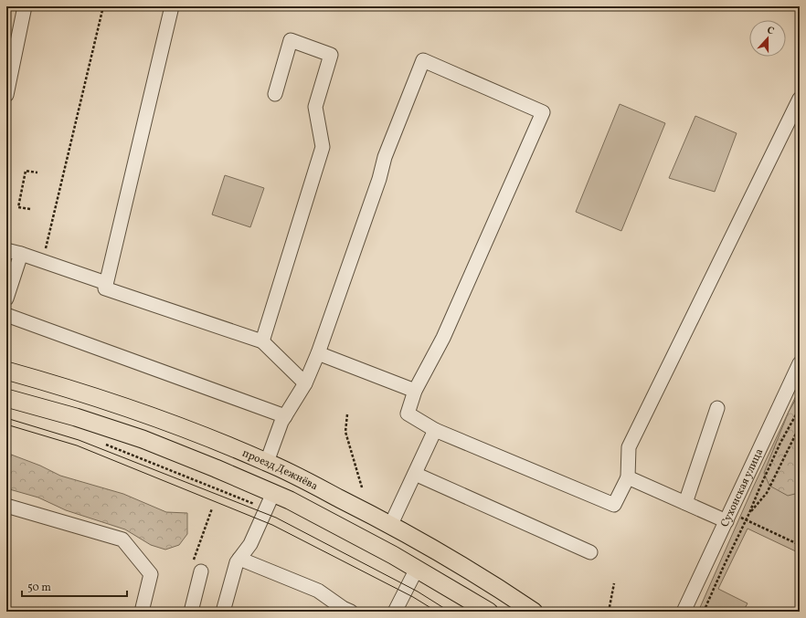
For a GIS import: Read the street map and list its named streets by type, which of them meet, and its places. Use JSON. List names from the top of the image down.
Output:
{
  "streets": {
    "main road": ["проезд Дежнёва"],
    "street": ["Сухонская улица"]
  },
  "scale_bar": "50 m",
  "north": "top"
}
